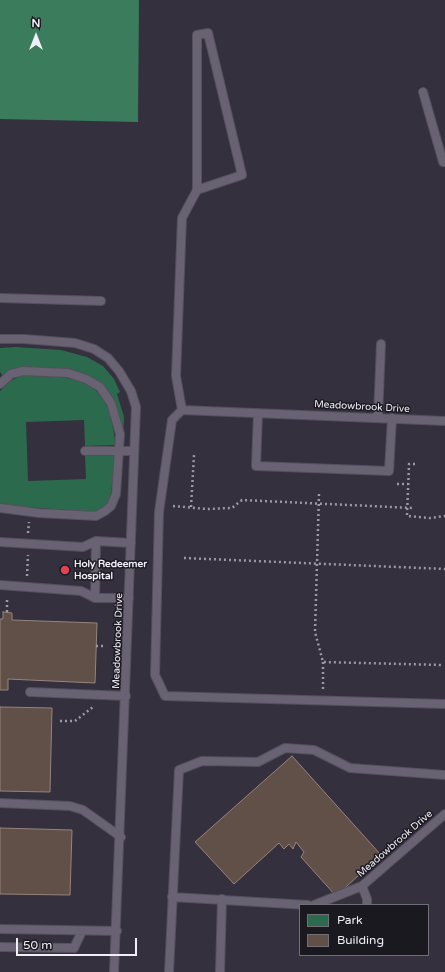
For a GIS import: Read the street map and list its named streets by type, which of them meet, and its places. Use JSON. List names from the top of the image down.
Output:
{
  "streets": {
    "lane": ["Meadowbrook Drive"]
  },
  "places": ["Holy Redeemer Hospital"],
  "legend": ["Park", "Building"],
  "scale_bar": "50 m",
  "north": "top"
}
